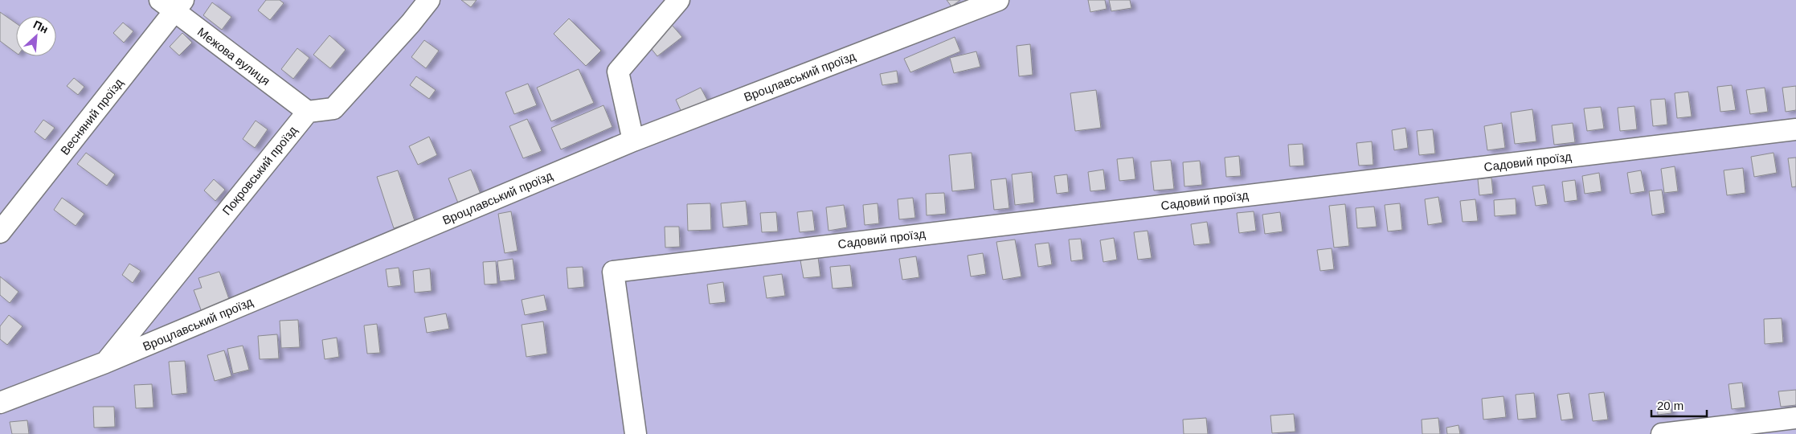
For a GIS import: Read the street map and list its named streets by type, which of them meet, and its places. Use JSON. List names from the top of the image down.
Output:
{
  "streets": {
    "street": [
      "Межова вулиця",
      "Вроцлавський проїзд",
      "Весняний проїзд",
      "Садовий проїзд",
      "Покровський проїзд"
    ]
  },
  "crossings": [
    ["Межова вулиця", "Весняний проїзд"],
    ["Межова вулиця", "Покровський проїзд"],
    ["Вроцлавський проїзд", "Покровський проїзд"]
  ],
  "scale_bar": "20 m",
  "north": "top right"
}
